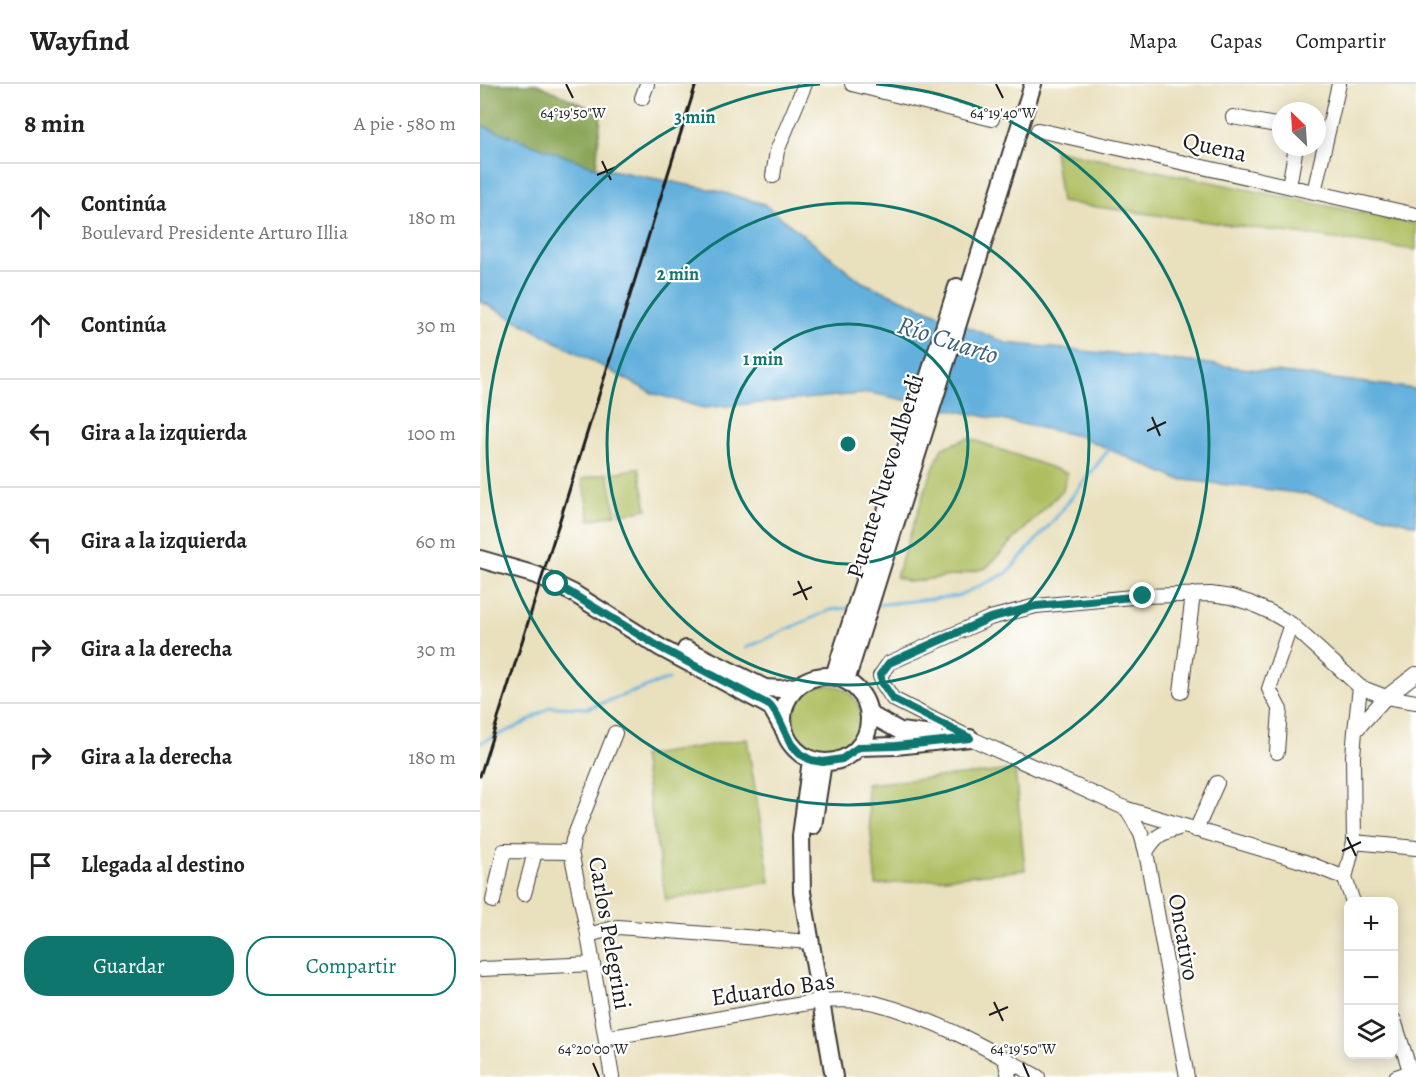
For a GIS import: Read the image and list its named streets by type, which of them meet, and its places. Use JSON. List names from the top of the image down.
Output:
{
  "streets": {
    "main road": ["Puente Nuevo Alberdi"],
    "street": [
      "Quena",
      "Carlos Pelegrini",
      "Oncativo",
      "Eduardo Bas"
    ]
  },
  "crossings": [
    ["Carlos Pelegrini", "Eduardo Bas"]
  ],
  "water": ["Río Cuarto"],
  "north": "top left",
  "page": {
    "header": "Wayfind",
    "nav": ["Mapa", "Capas", "Compartir"],
    "heading": ["8 min", "A pie · 580 m"],
    "list": [
      ["Continúa", "Boulevard Presidente Arturo Illia", "180 m"],
      ["Continúa", "30 m"],
      ["Gira a la izquierda", "100 m"],
      ["Gira a la izquierda", "60 m"],
      ["Gira a la derecha", "30 m"],
      ["Gira a la derecha", "180 m"],
      "Llegada al destino"
    ],
    "map_buttons": ["+", "−"],
    "buttons": ["Guardar", "Compartir"]
  },
  "coordinates": ["64°19'50\"W", "64°19'40\"W", "64°20'00\"W"],
  "rings": ["3 min", "2 min", "1 min"]
}
